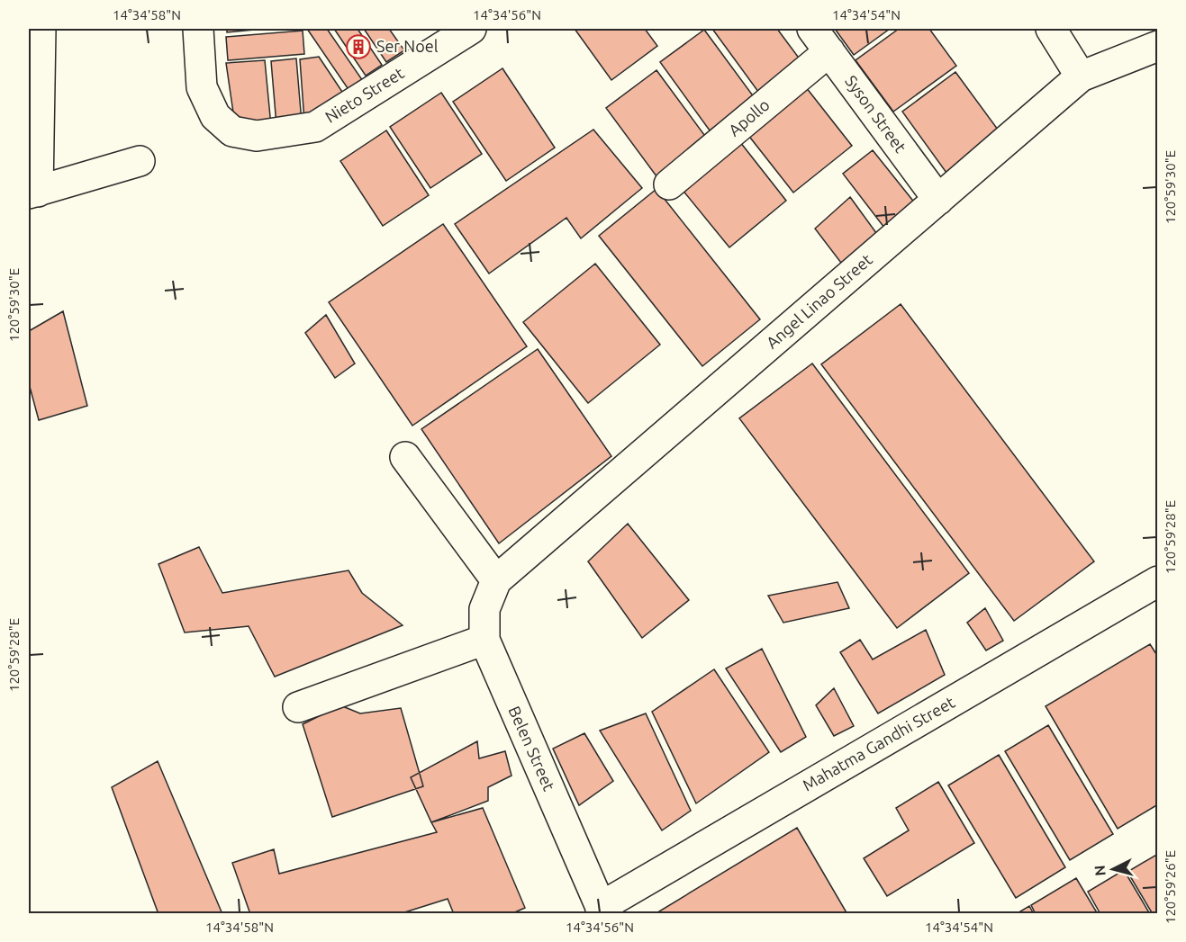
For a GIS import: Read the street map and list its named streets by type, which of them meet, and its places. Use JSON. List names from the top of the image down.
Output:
{
  "streets": {
    "street": [
      "Nieto Street",
      "Syson Street",
      "Apollo",
      "Angel Linao Street",
      "Mahatma Gandhi Street",
      "Belen Street"
    ]
  },
  "crossings": [
    ["Syson Street", "Apollo"],
    ["Syson Street", "Angel Linao Street"],
    ["Angel Linao Street", "Belen Street"],
    ["Mahatma Gandhi Street", "Belen Street"]
  ],
  "places": {
    "building": ["Ser Noel"]
  },
  "north": "left",
  "coordinates": [
    "14°34'58\"N",
    "14°34'56\"N",
    "14°34'54\"N",
    "120°59'30\"E",
    "120°59'28\"E",
    "120°59'26\"E"
  ]
}
